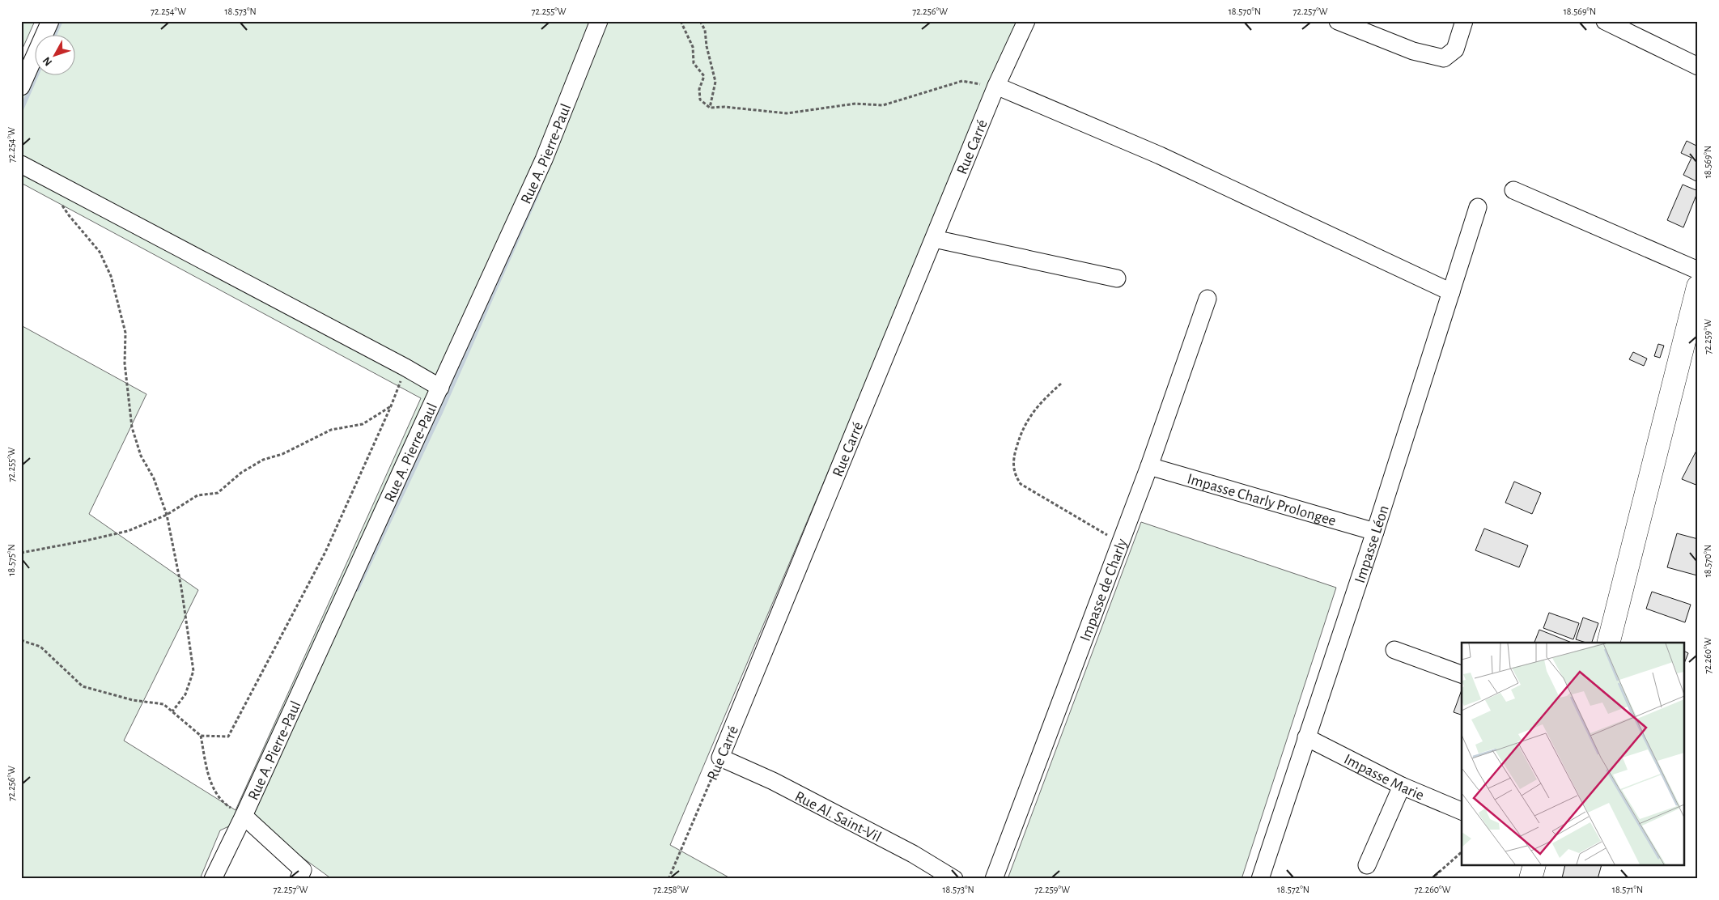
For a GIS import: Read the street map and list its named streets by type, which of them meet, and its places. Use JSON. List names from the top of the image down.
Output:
{
  "streets": {
    "street": [
      "Rue Carré",
      "Rue A. Pierre-Paul",
      "Impasse Charly Prolongee",
      "Impasse Léon",
      "Impasse de Charly",
      "Impasse Marie",
      "Rue Al. Saint-Vil"
    ]
  },
  "crossings": [
    ["Rue Carré", "Rue Al. Saint-Vil"],
    ["Impasse Charly Prolongee", "Impasse Léon"],
    ["Impasse Charly Prolongee", "Impasse de Charly"],
    ["Impasse Léon", "Impasse Marie"]
  ],
  "north": "bottom left",
  "coordinates": [
    "72.254°W",
    "18.573°N",
    "72.255°W",
    "72.256°W",
    "18.570°N",
    "72.257°W",
    "18.569°N",
    "72.259°W",
    "18.575°N",
    "72.260°W",
    "72.258°W",
    "18.572°N",
    "18.571°N"
  ]
}
